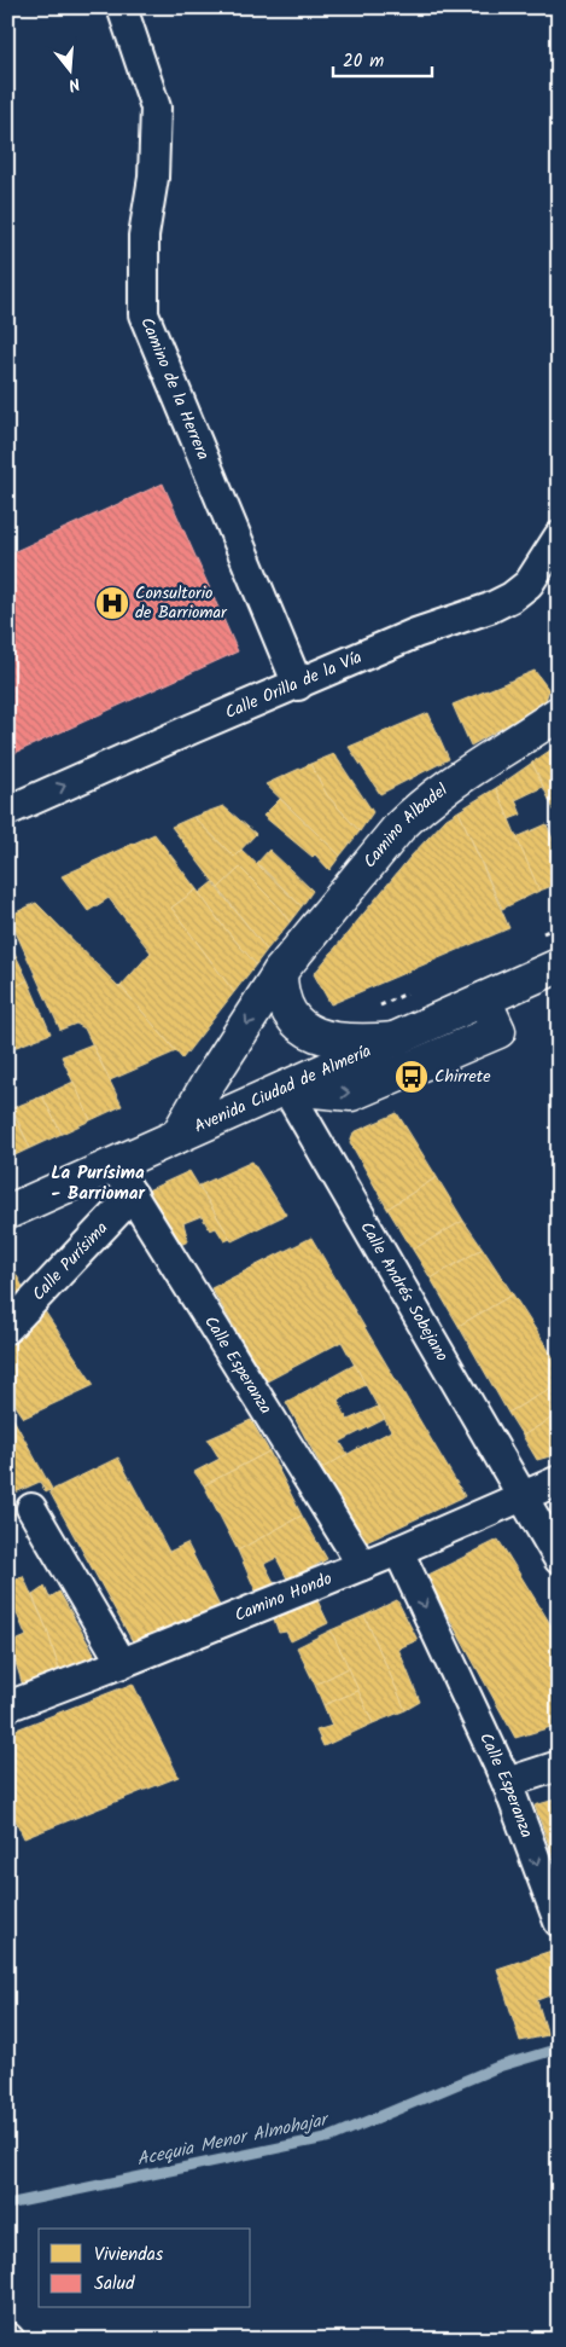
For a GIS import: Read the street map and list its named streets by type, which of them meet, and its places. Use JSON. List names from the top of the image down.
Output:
{
  "streets": {
    "main road": ["Camino Albadel", "Avenida Ciudad de Almería"],
    "street": [
      "Camino de la Herrera",
      "Calle Orilla de la Vía",
      "Calle Purísima",
      "Calle Andrés Sobejano",
      "Calle Esperanza",
      "Camino Hondo"
    ]
  },
  "crossings": [
    ["Camino de la Herrera", "Calle Orilla de la Vía"],
    ["Camino Albadel", "Avenida Ciudad de Almería"],
    ["Avenida Ciudad de Almería", "Calle Andrés Sobejano"],
    ["Avenida Ciudad de Almería", "Calle Esperanza"],
    ["Calle Purísima", "Calle Esperanza"],
    ["Calle Andrés Sobejano", "Camino Hondo"],
    ["Calle Esperanza", "Camino Hondo"]
  ],
  "one_way": ["Calle Orilla de la Vía", "Calle Esperanza"],
  "districts": ["La Purísima - Barriomar"],
  "water": ["Acequia Menor Almohajar"],
  "places": {
    "hospital": ["Consultorio de Barriomar"],
    "bus stop": ["Chirrete"]
  },
  "legend": ["Viviendas", "Salud"],
  "scale_bar": "20 m",
  "north": "bottom"
}
